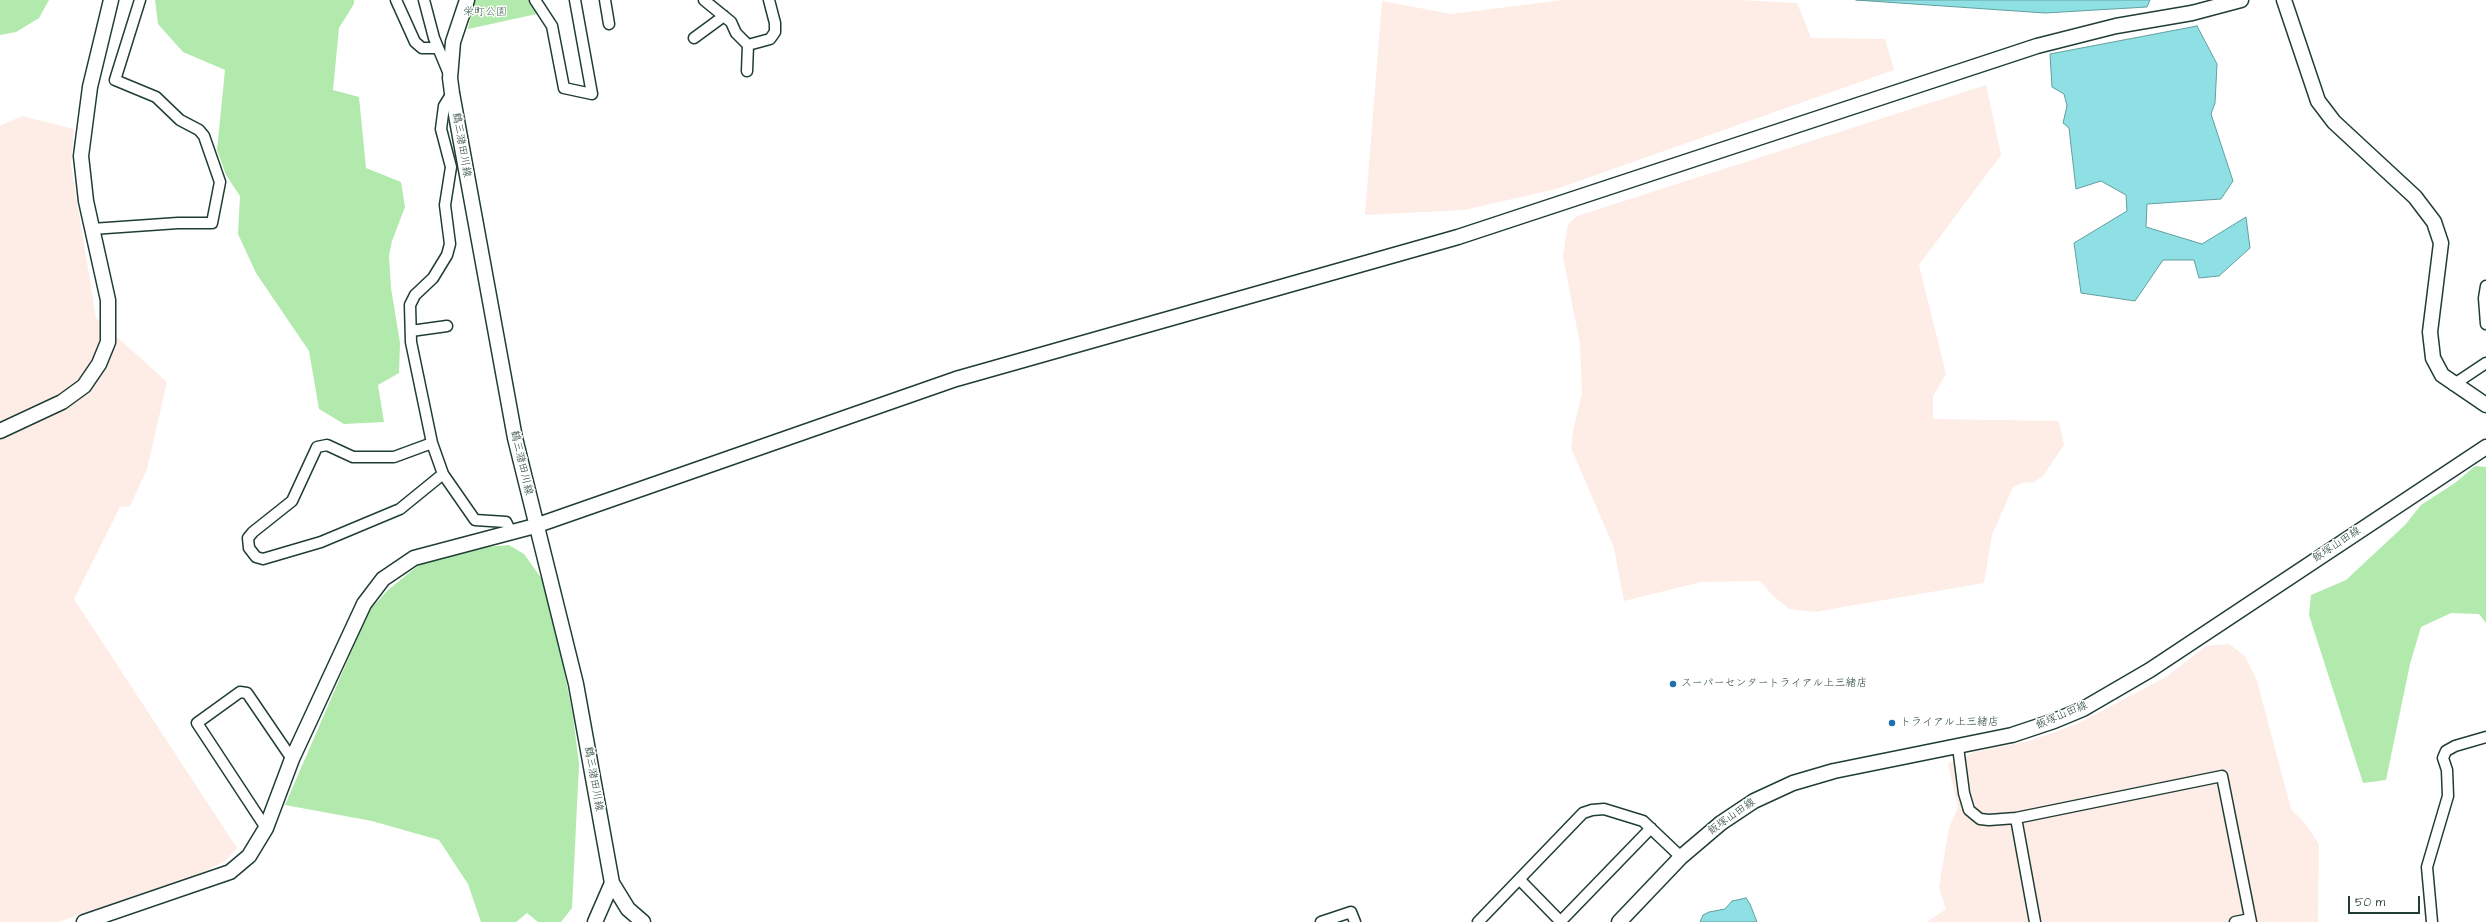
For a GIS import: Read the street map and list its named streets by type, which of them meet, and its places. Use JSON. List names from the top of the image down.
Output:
{
  "streets": {
    "street": ["鶴三潴田川線", "飯塚山田線"]
  },
  "parks": ["栄町公園"],
  "places": ["スーパーセンタートライアル上三緒店", "トライアル上三緒店"],
  "scale_bar": "50 m"
}
